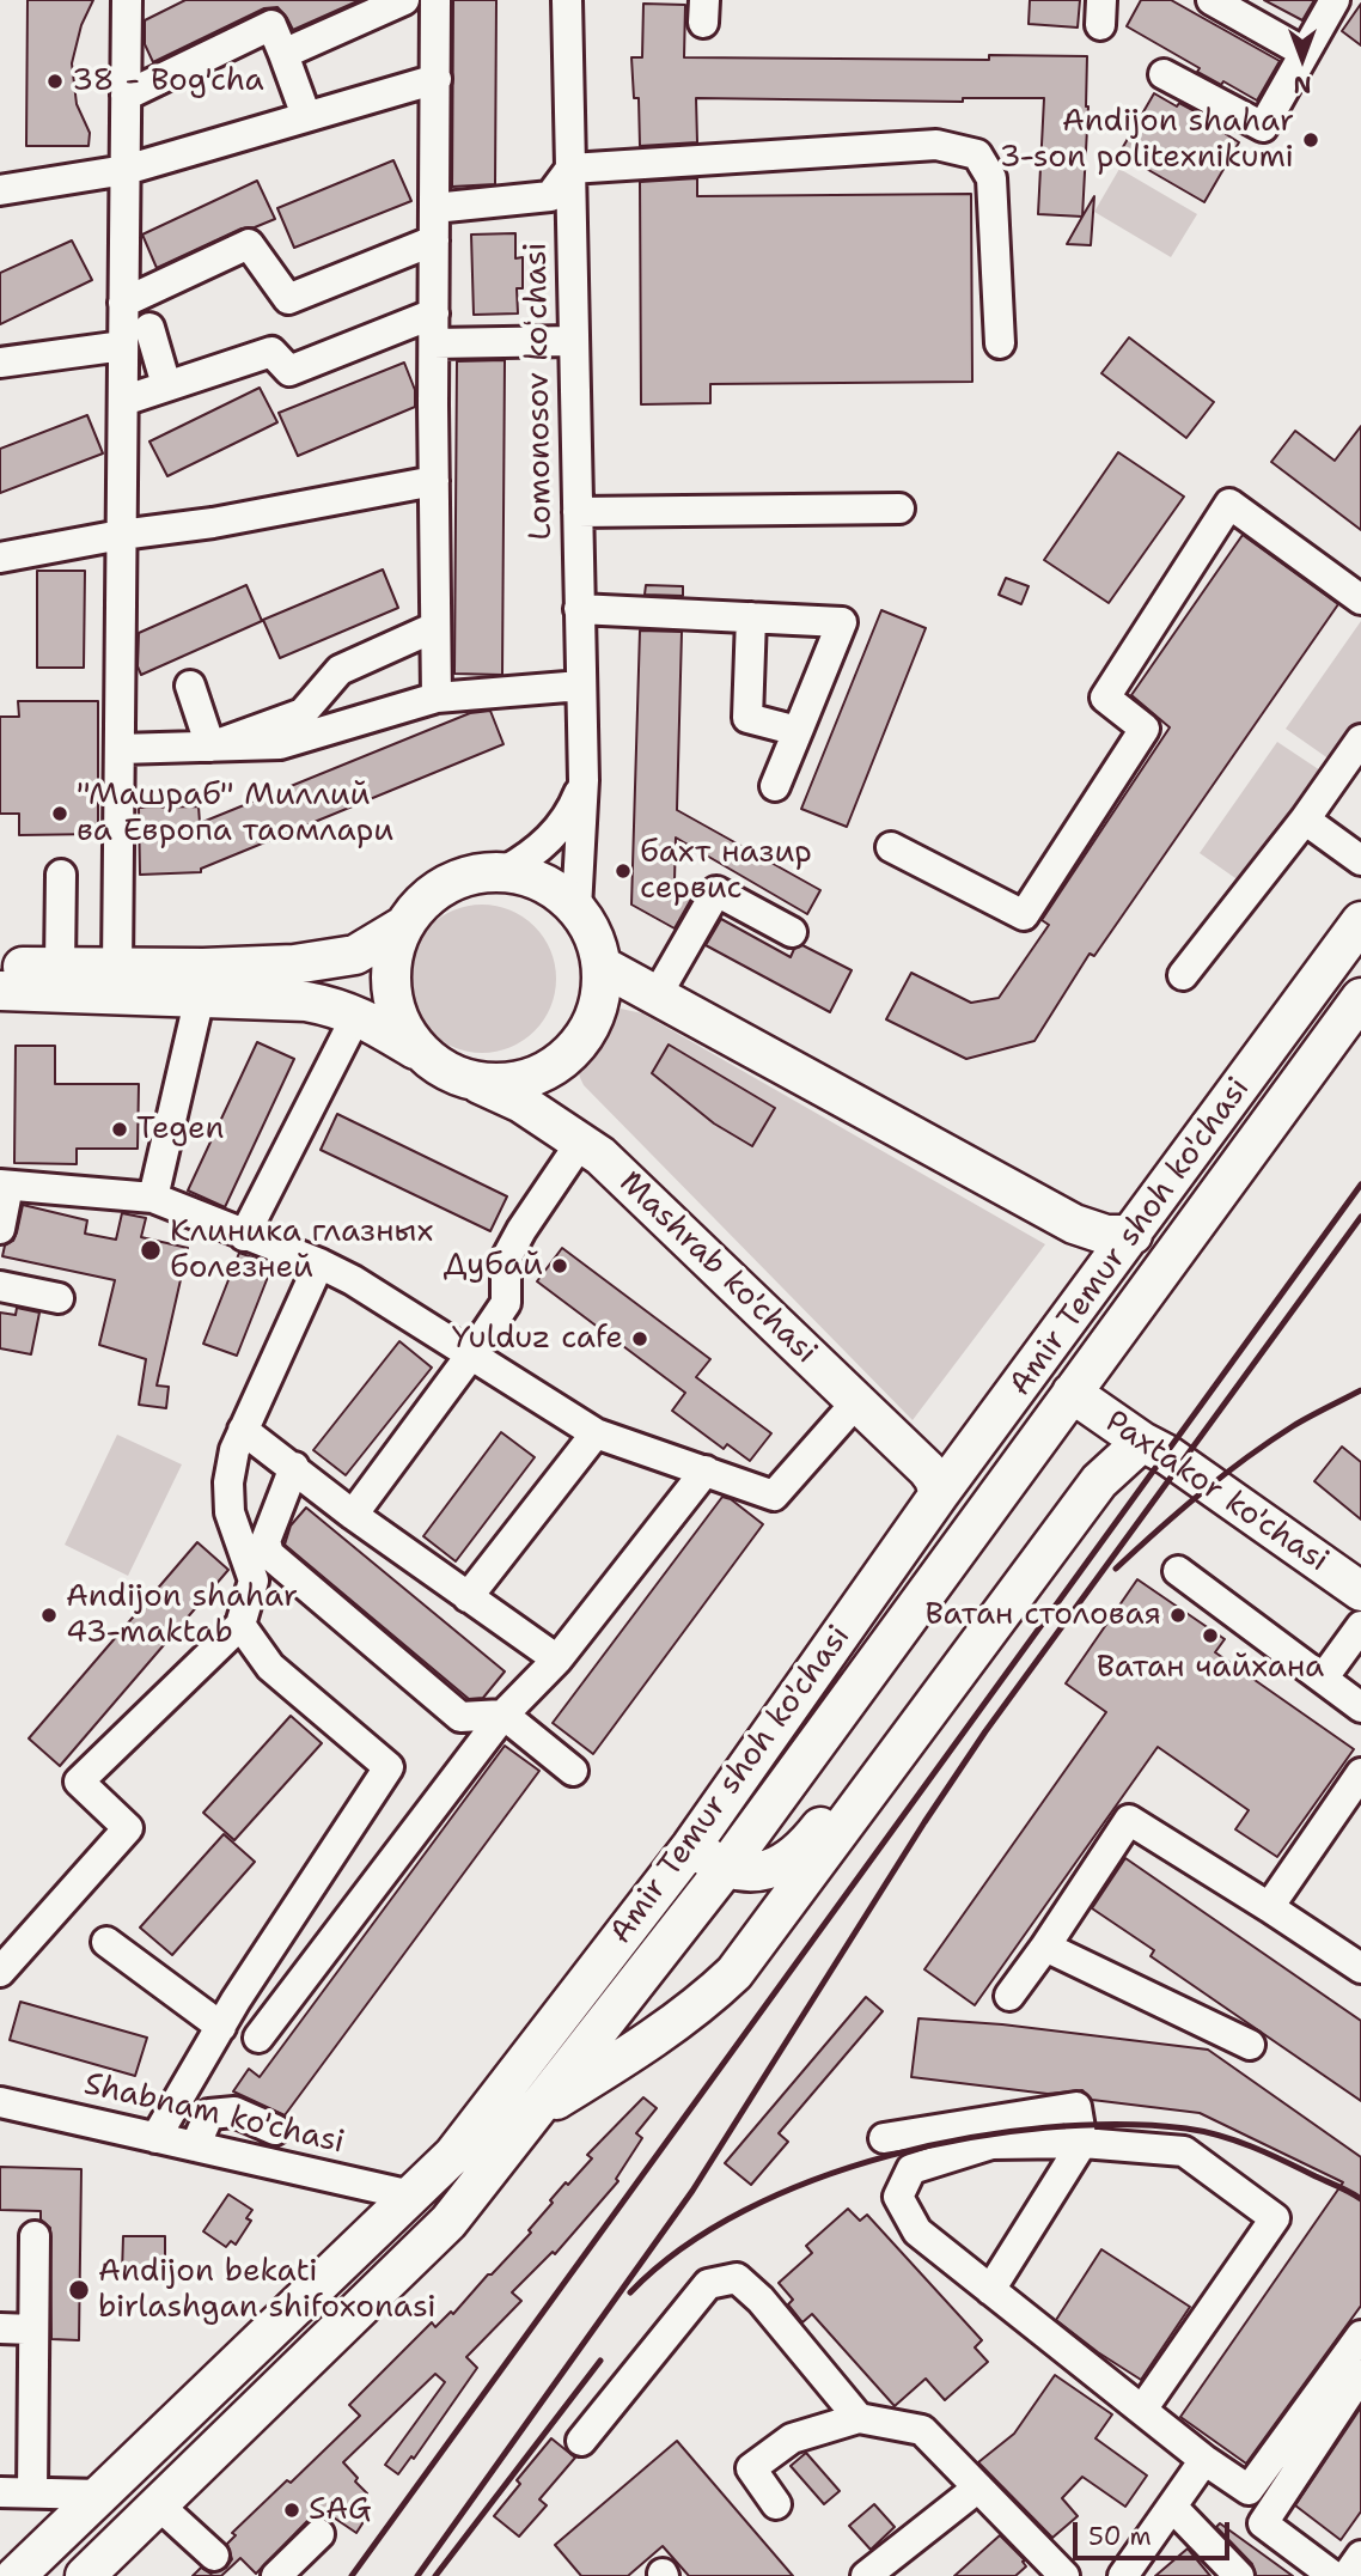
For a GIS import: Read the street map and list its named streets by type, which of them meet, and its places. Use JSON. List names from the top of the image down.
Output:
{
  "streets": {
    "main road": ["Amir Temur shoh ko'chasi", "Mashrab ko'chasi", "Paxtakor ko'chasi"],
    "street": ["Lomonosov koʻchasi", "Shabnam ko'chasi"]
  },
  "crossings": [
    ["Lomonosov koʻchasi", "Mashrab ko'chasi"],
    ["Amir Temur shoh ko'chasi", "Mashrab ko'chasi"],
    ["Amir Temur shoh ko'chasi", "Paxtakor ko'chasi"],
    ["Amir Temur shoh ko'chasi", "Shabnam ko'chasi"]
  ],
  "places": [
    "38 - Bog'cha",
    "Andijon shahar 3-son politexnikumi",
    "\"Машраб\" Миллий ва Европа таомлари",
    "бахт назир сервис",
    "Tegen",
    "Клиника глазных болезней",
    "Дубай",
    "Yulduz cafe",
    "Andijon shahar 43-maktab",
    "Ватан столовая",
    "Ватан чайхана",
    "Аndijon bekati birlashgan shifoxonasi",
    "SAG"
  ],
  "scale_bar": "50 m",
  "north": "bottom"
}
